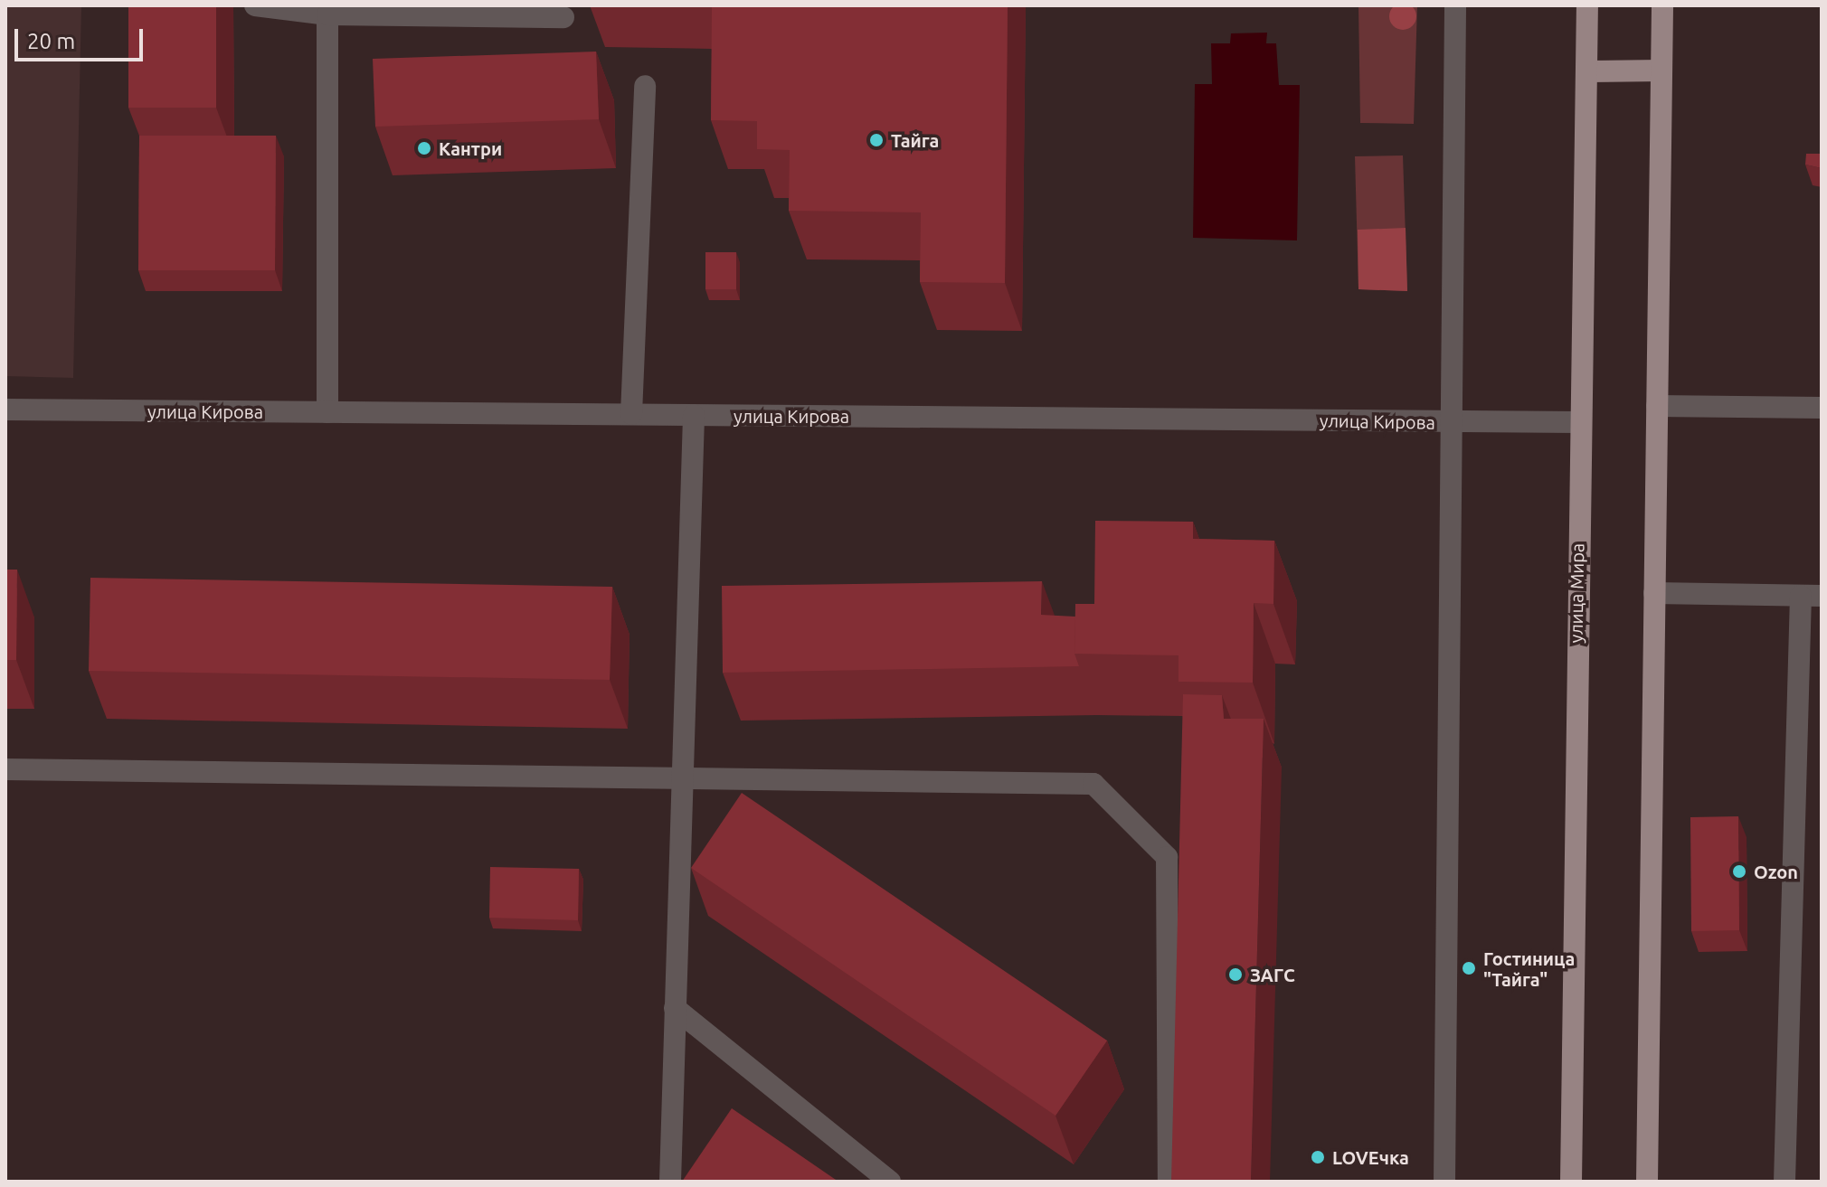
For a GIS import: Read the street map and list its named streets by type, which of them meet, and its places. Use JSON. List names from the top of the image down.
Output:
{
  "streets": {
    "main road": ["улица Мира"],
    "street": ["улица Кирова"]
  },
  "crossings": [
    ["улица Кирова", "улица Мира"]
  ],
  "places": [
    "Тайга",
    "Кантри",
    "Ozon",
    "Гостиница \"Тайга\"",
    "ЗАГС",
    "LOVEчка"
  ],
  "scale_bar": "20 m"
}
